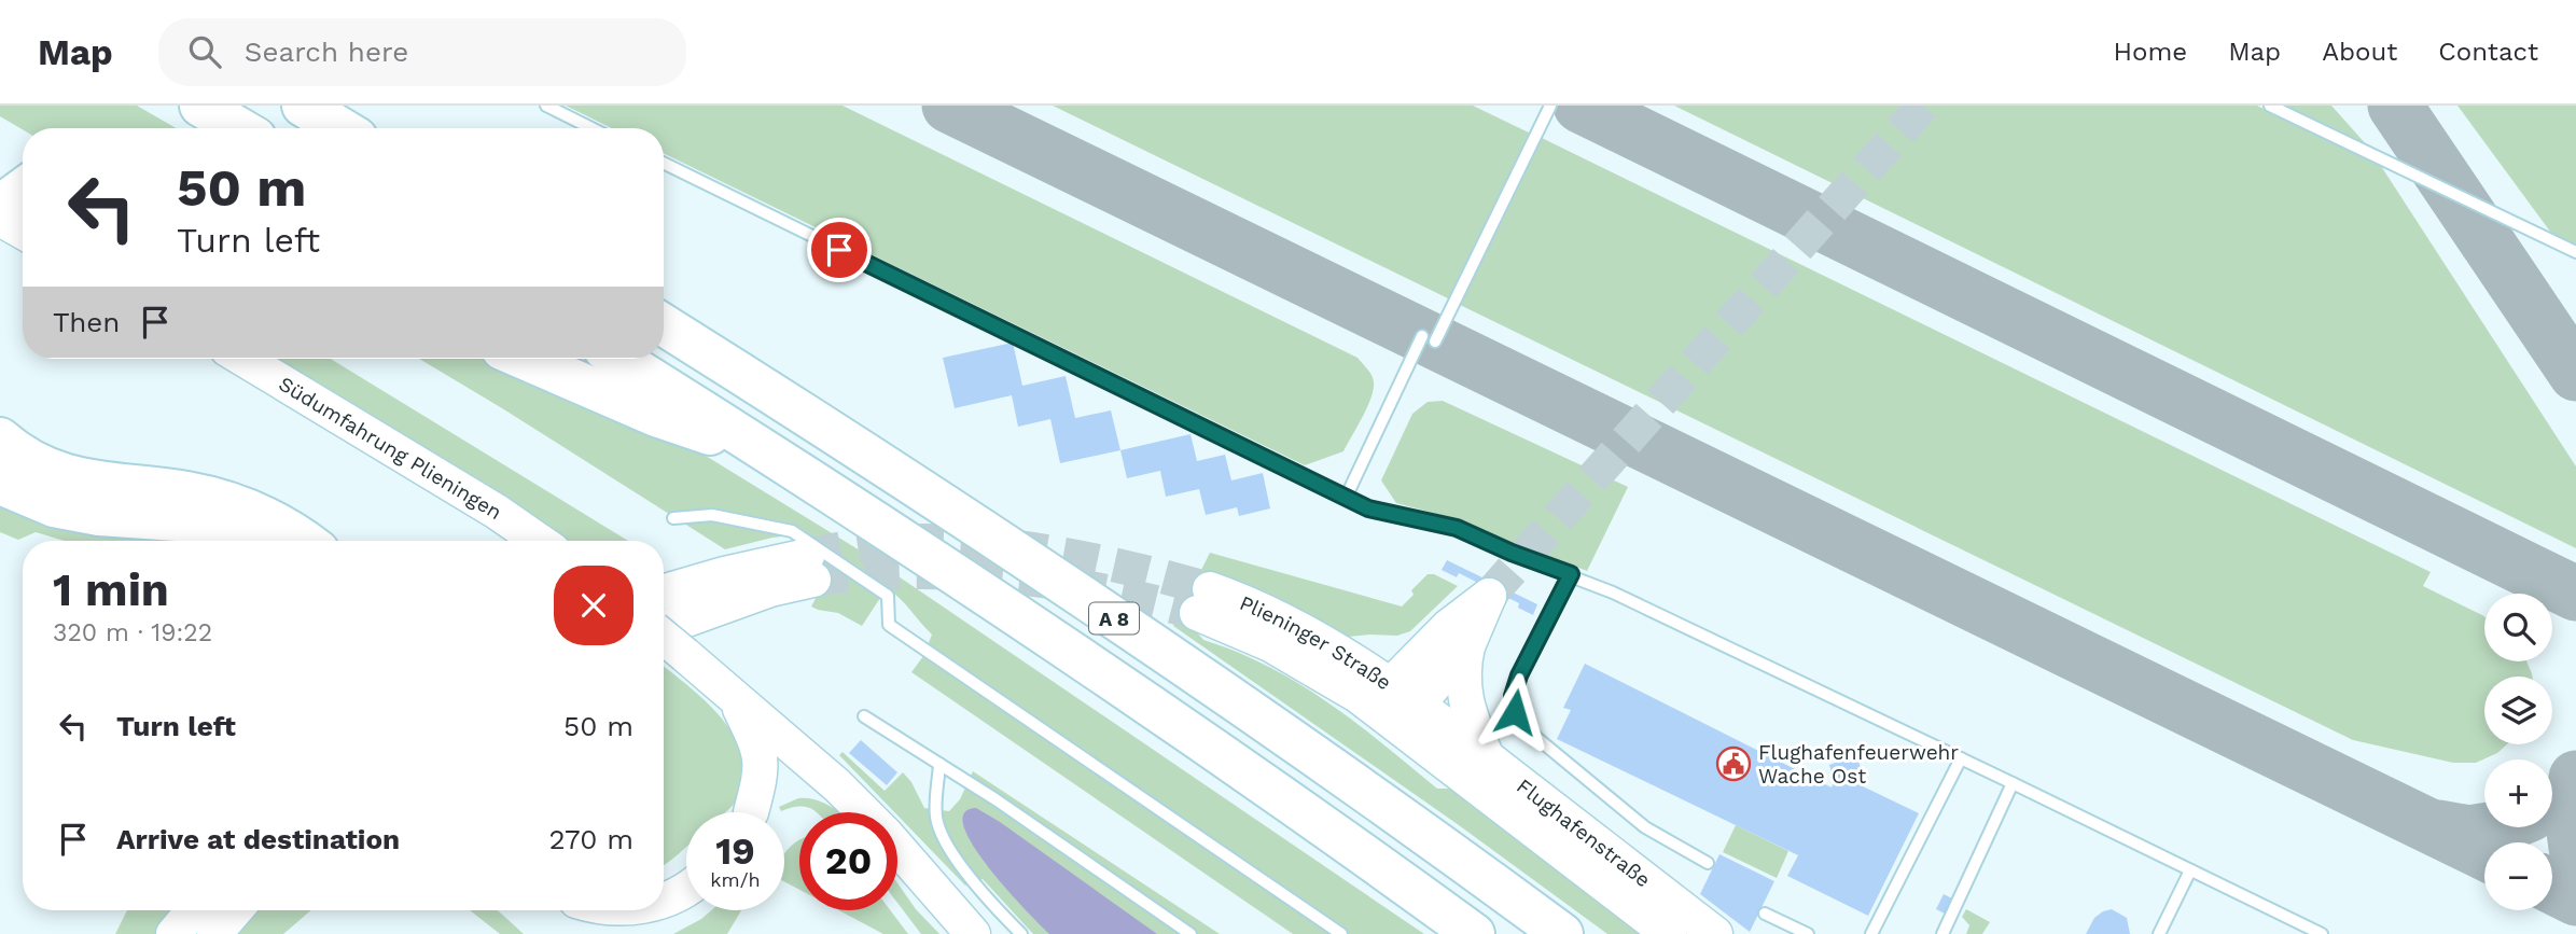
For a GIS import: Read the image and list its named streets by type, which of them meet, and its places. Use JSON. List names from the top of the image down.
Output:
{
  "streets": {
    "highway": ["A 8"],
    "main road": ["Südumfahrung Plieningen", "Plieninger Straße", "Flughafenstraße"]
  },
  "crossings": [
    ["Plieninger Straße", "Flughafenstraße"]
  ],
  "places": {
    "public building": ["Flughafenfeuerwehr Wache Ost"]
  },
  "page": {
    "header": "Map",
    "search": "Search here",
    "nav": [
      "Home",
      "Map",
      "About",
      "Contact"
    ],
    "turn": ["50 m", "Turn left"],
    "then": "Then",
    "heading": ["1 min", "320 m · 19:22"],
    "map_buttons": ["+", "−"],
    "list": [
      {
        "name": "Turn left",
        "value": "50 m"
      },
      {
        "name": "Arrive at destination",
        "value": "270 m"
      }
    ],
    "speed": "19 km/h",
    "limit": "20"
  }
}
